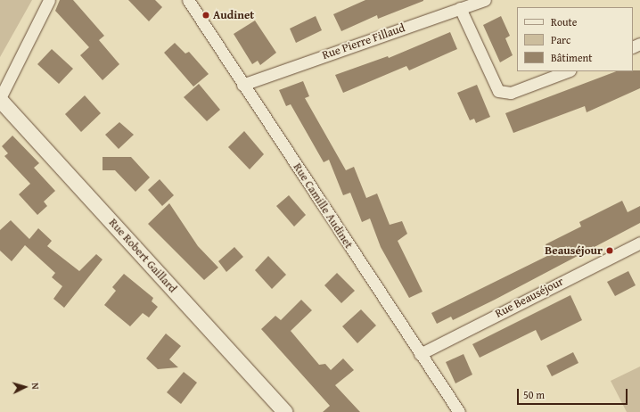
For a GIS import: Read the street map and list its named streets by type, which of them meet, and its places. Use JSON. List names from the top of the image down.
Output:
{
  "streets": {
    "street": [
      "Rue Pierre Fillaud",
      "Rue Camille Audinet",
      "Rue Robert Gaillard",
      "Rue Beauséjour"
    ]
  },
  "crossings": [
    ["Rue Pierre Fillaud", "Rue Camille Audinet"],
    ["Rue Camille Audinet", "Rue Beauséjour"]
  ],
  "places": ["Audinet", "Beauséjour"],
  "legend": ["Route", "Parc", "Bâtiment"],
  "scale_bar": "50 m",
  "north": "right"
}
